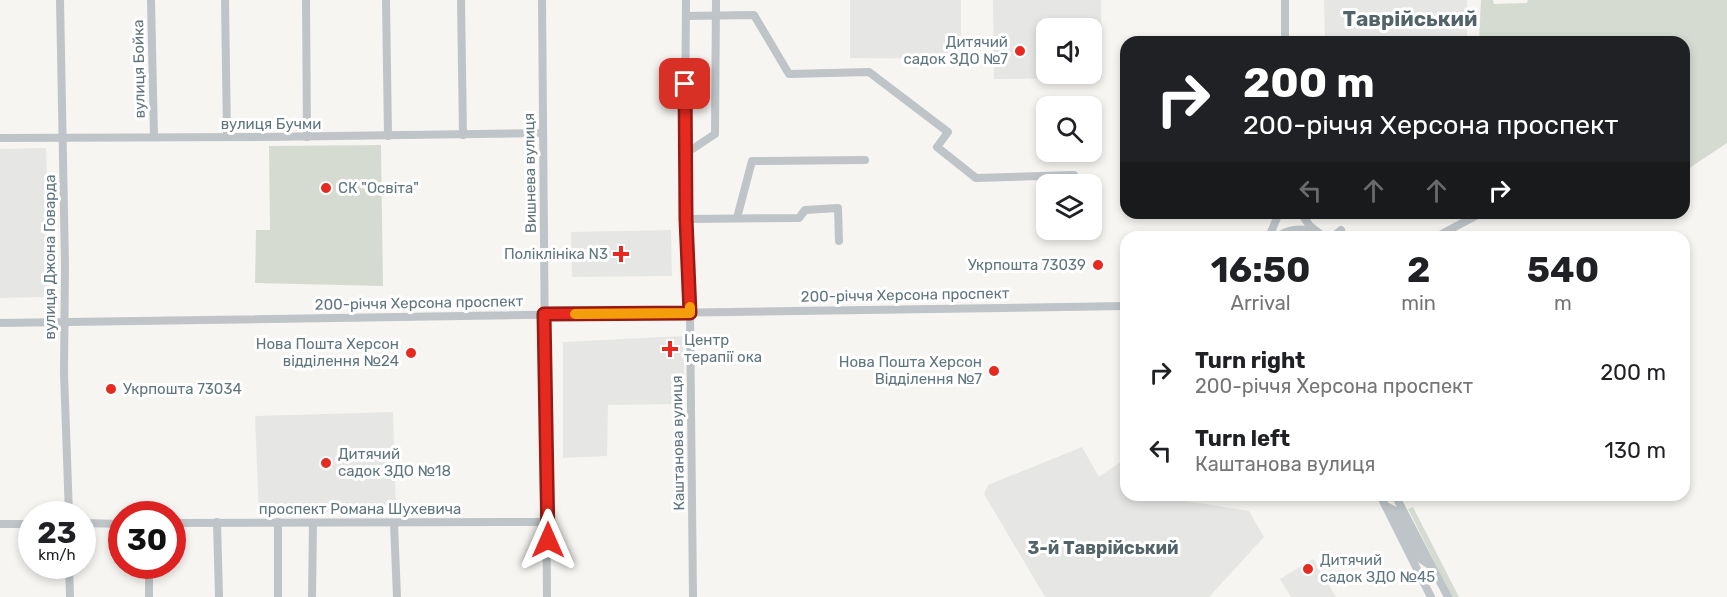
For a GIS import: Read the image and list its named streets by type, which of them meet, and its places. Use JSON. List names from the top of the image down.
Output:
{
  "streets": {
    "street": [
      "вулиця Бойка",
      "вулиця Бучми",
      "Вишнева вулиця",
      "вулиця Джона Говарда",
      "200-річчя Херсона проспект",
      "Каштанова вулиця",
      "проспект Романа Шухевича"
    ]
  },
  "crossings": [
    ["вулиця Бойка", "вулиця Бучми"],
    ["вулиця Бучми", "Вишнева вулиця"],
    ["вулиця Бучми", "вулиця Джона Говарда"],
    ["Вишнева вулиця", "200-річчя Херсона проспект"],
    ["Вишнева вулиця", "проспект Романа Шухевича"],
    ["вулиця Джона Говарда", "200-річчя Херсона проспект"],
    ["200-річчя Херсона проспект", "Каштанова вулиця"]
  ],
  "districts": ["Таврійський", "3-й Таврійський"],
  "places": {
    "other": [
      "Дитячий садок ЗДО №7",
      "СК \"Освіта\"",
      "Укрпошта 73039",
      "Нова Пошта Херсон відділення №24",
      "Нова Пошта Херсон Відділення №7",
      "Укрпошта 73034",
      "Дитячий садок ЗДО №18",
      "Дитячий садок ЗДО №45"
    ],
    "health": ["Поліклініка N3", "Центр терапії ока"]
  },
  "page": {
    "turn": ["200 m", "200-річчя Херсона проспект"],
    "eta": [
      "16:50",
      "Arrival",
      "2",
      "min",
      "540",
      "m"
    ],
    "list": [
      {
        "name": "Turn right",
        "note": "200-річчя Херсона проспект",
        "value": "200 m"
      },
      {
        "name": "Turn left",
        "note": "Каштанова вулиця",
        "value": "130 m"
      }
    ],
    "speed": "23 km/h",
    "limit": "30"
  }
}
